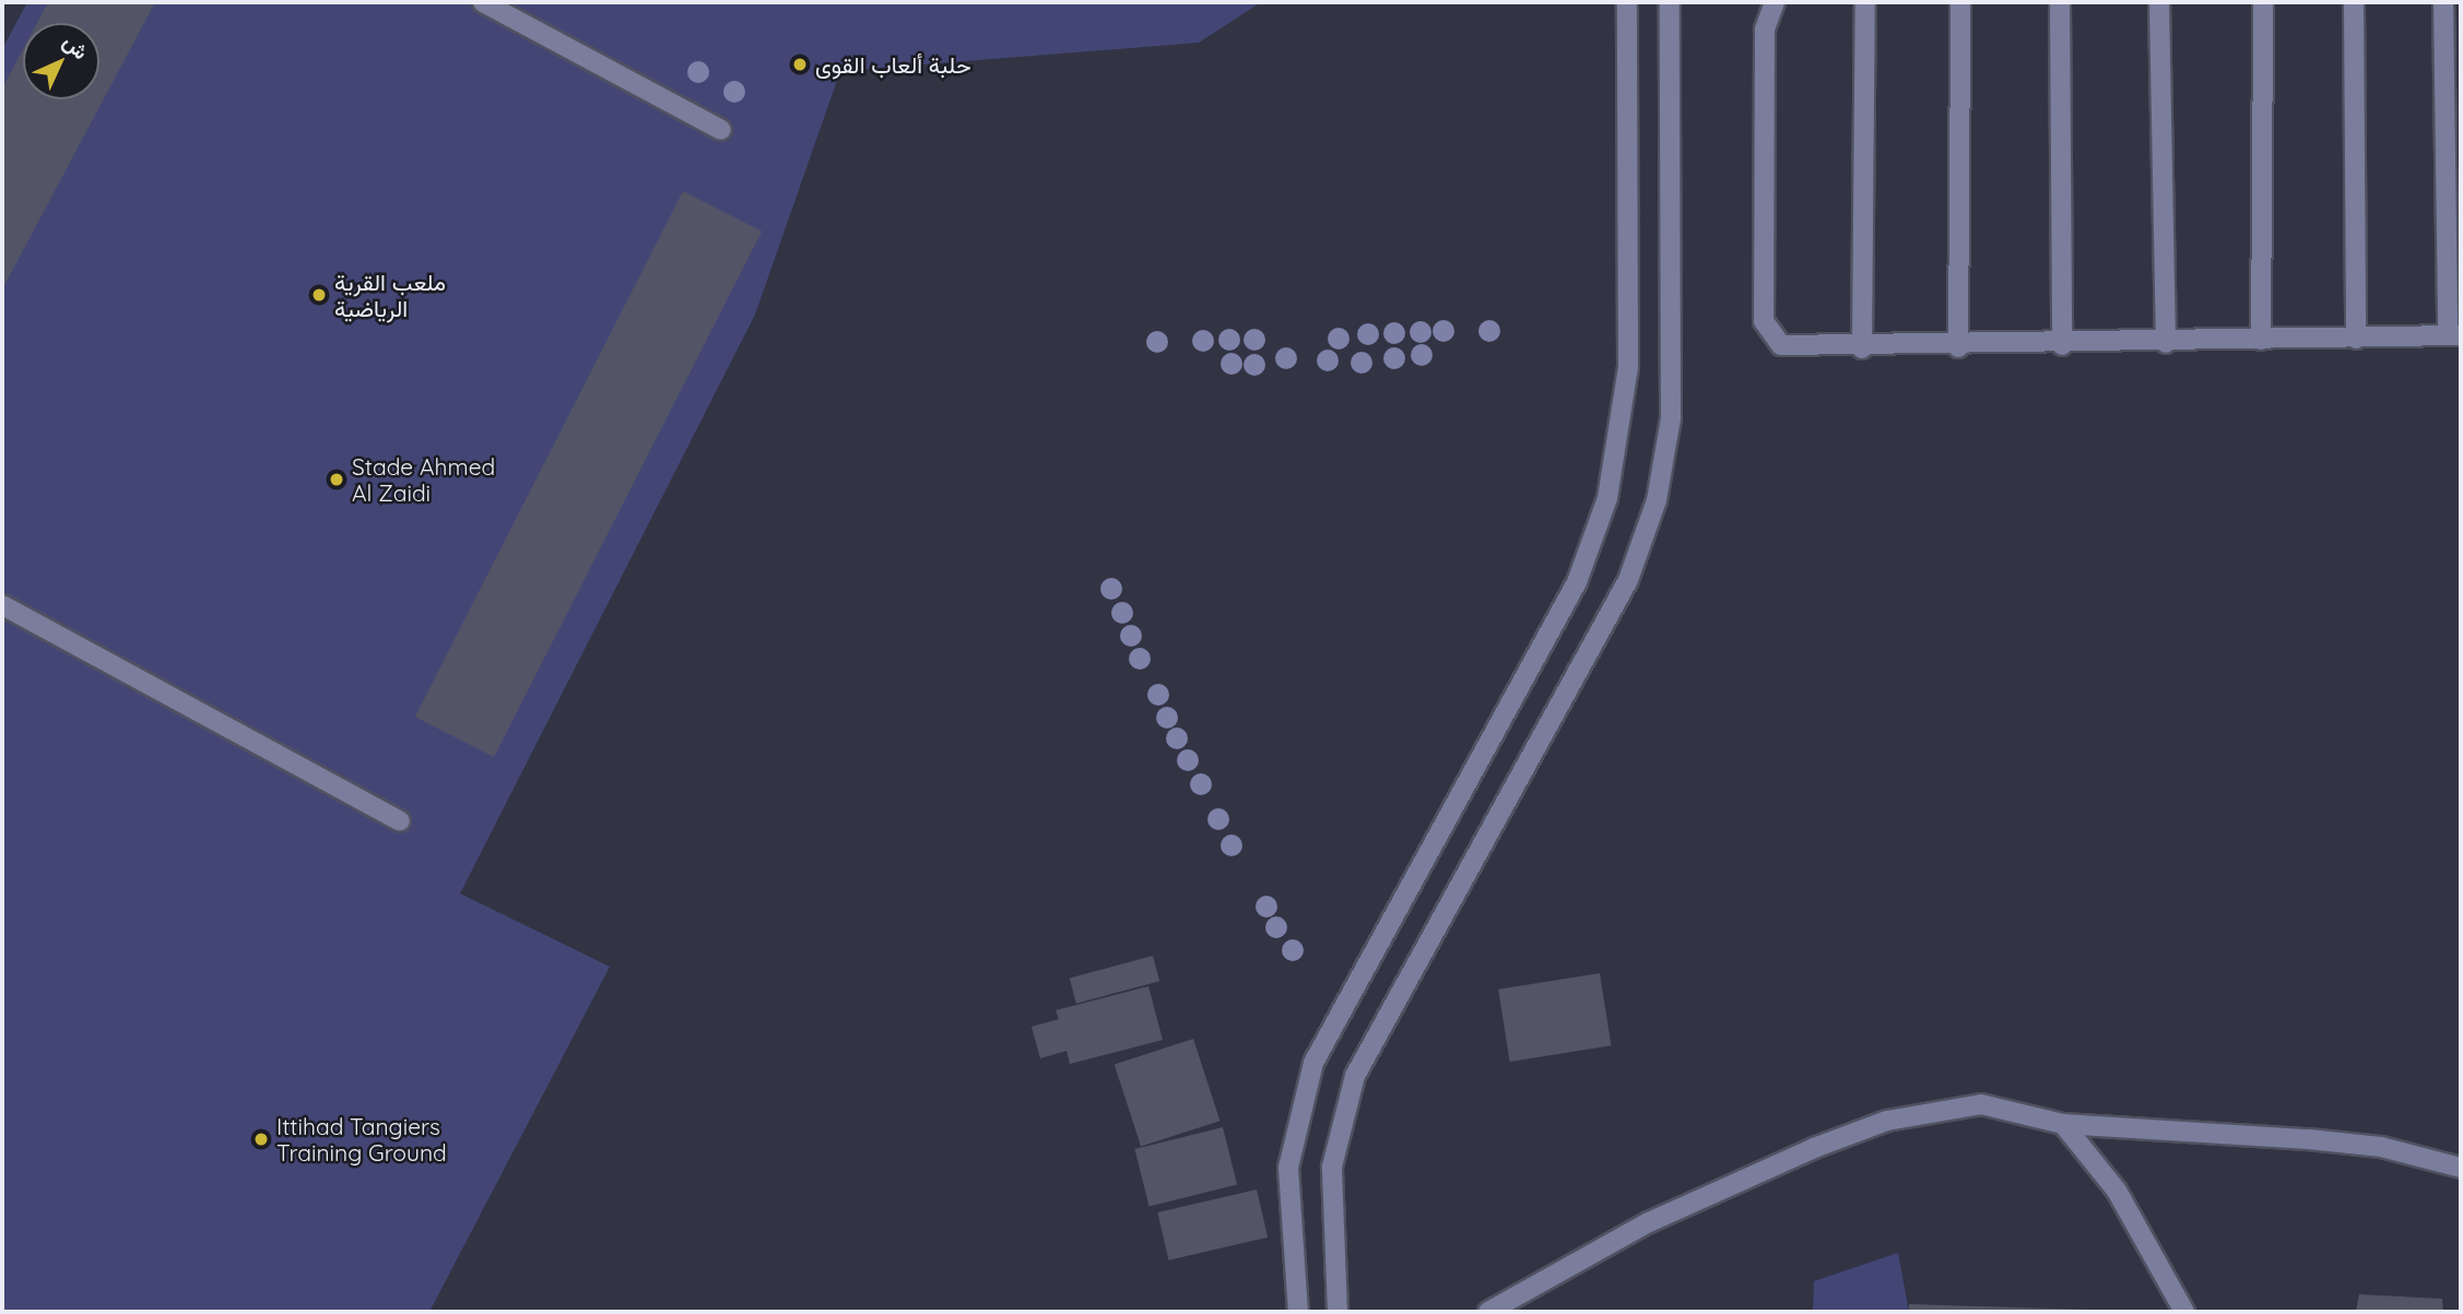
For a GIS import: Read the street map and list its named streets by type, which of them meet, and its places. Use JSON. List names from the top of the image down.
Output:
{
  "places": [
    "حلبة ألعاب القوى",
    "ملعب القرية الرياضية",
    "Stade Ahmed Al Zaidi",
    "Ittihad Tangiers Training Ground"
  ],
  "north": "top right"
}
